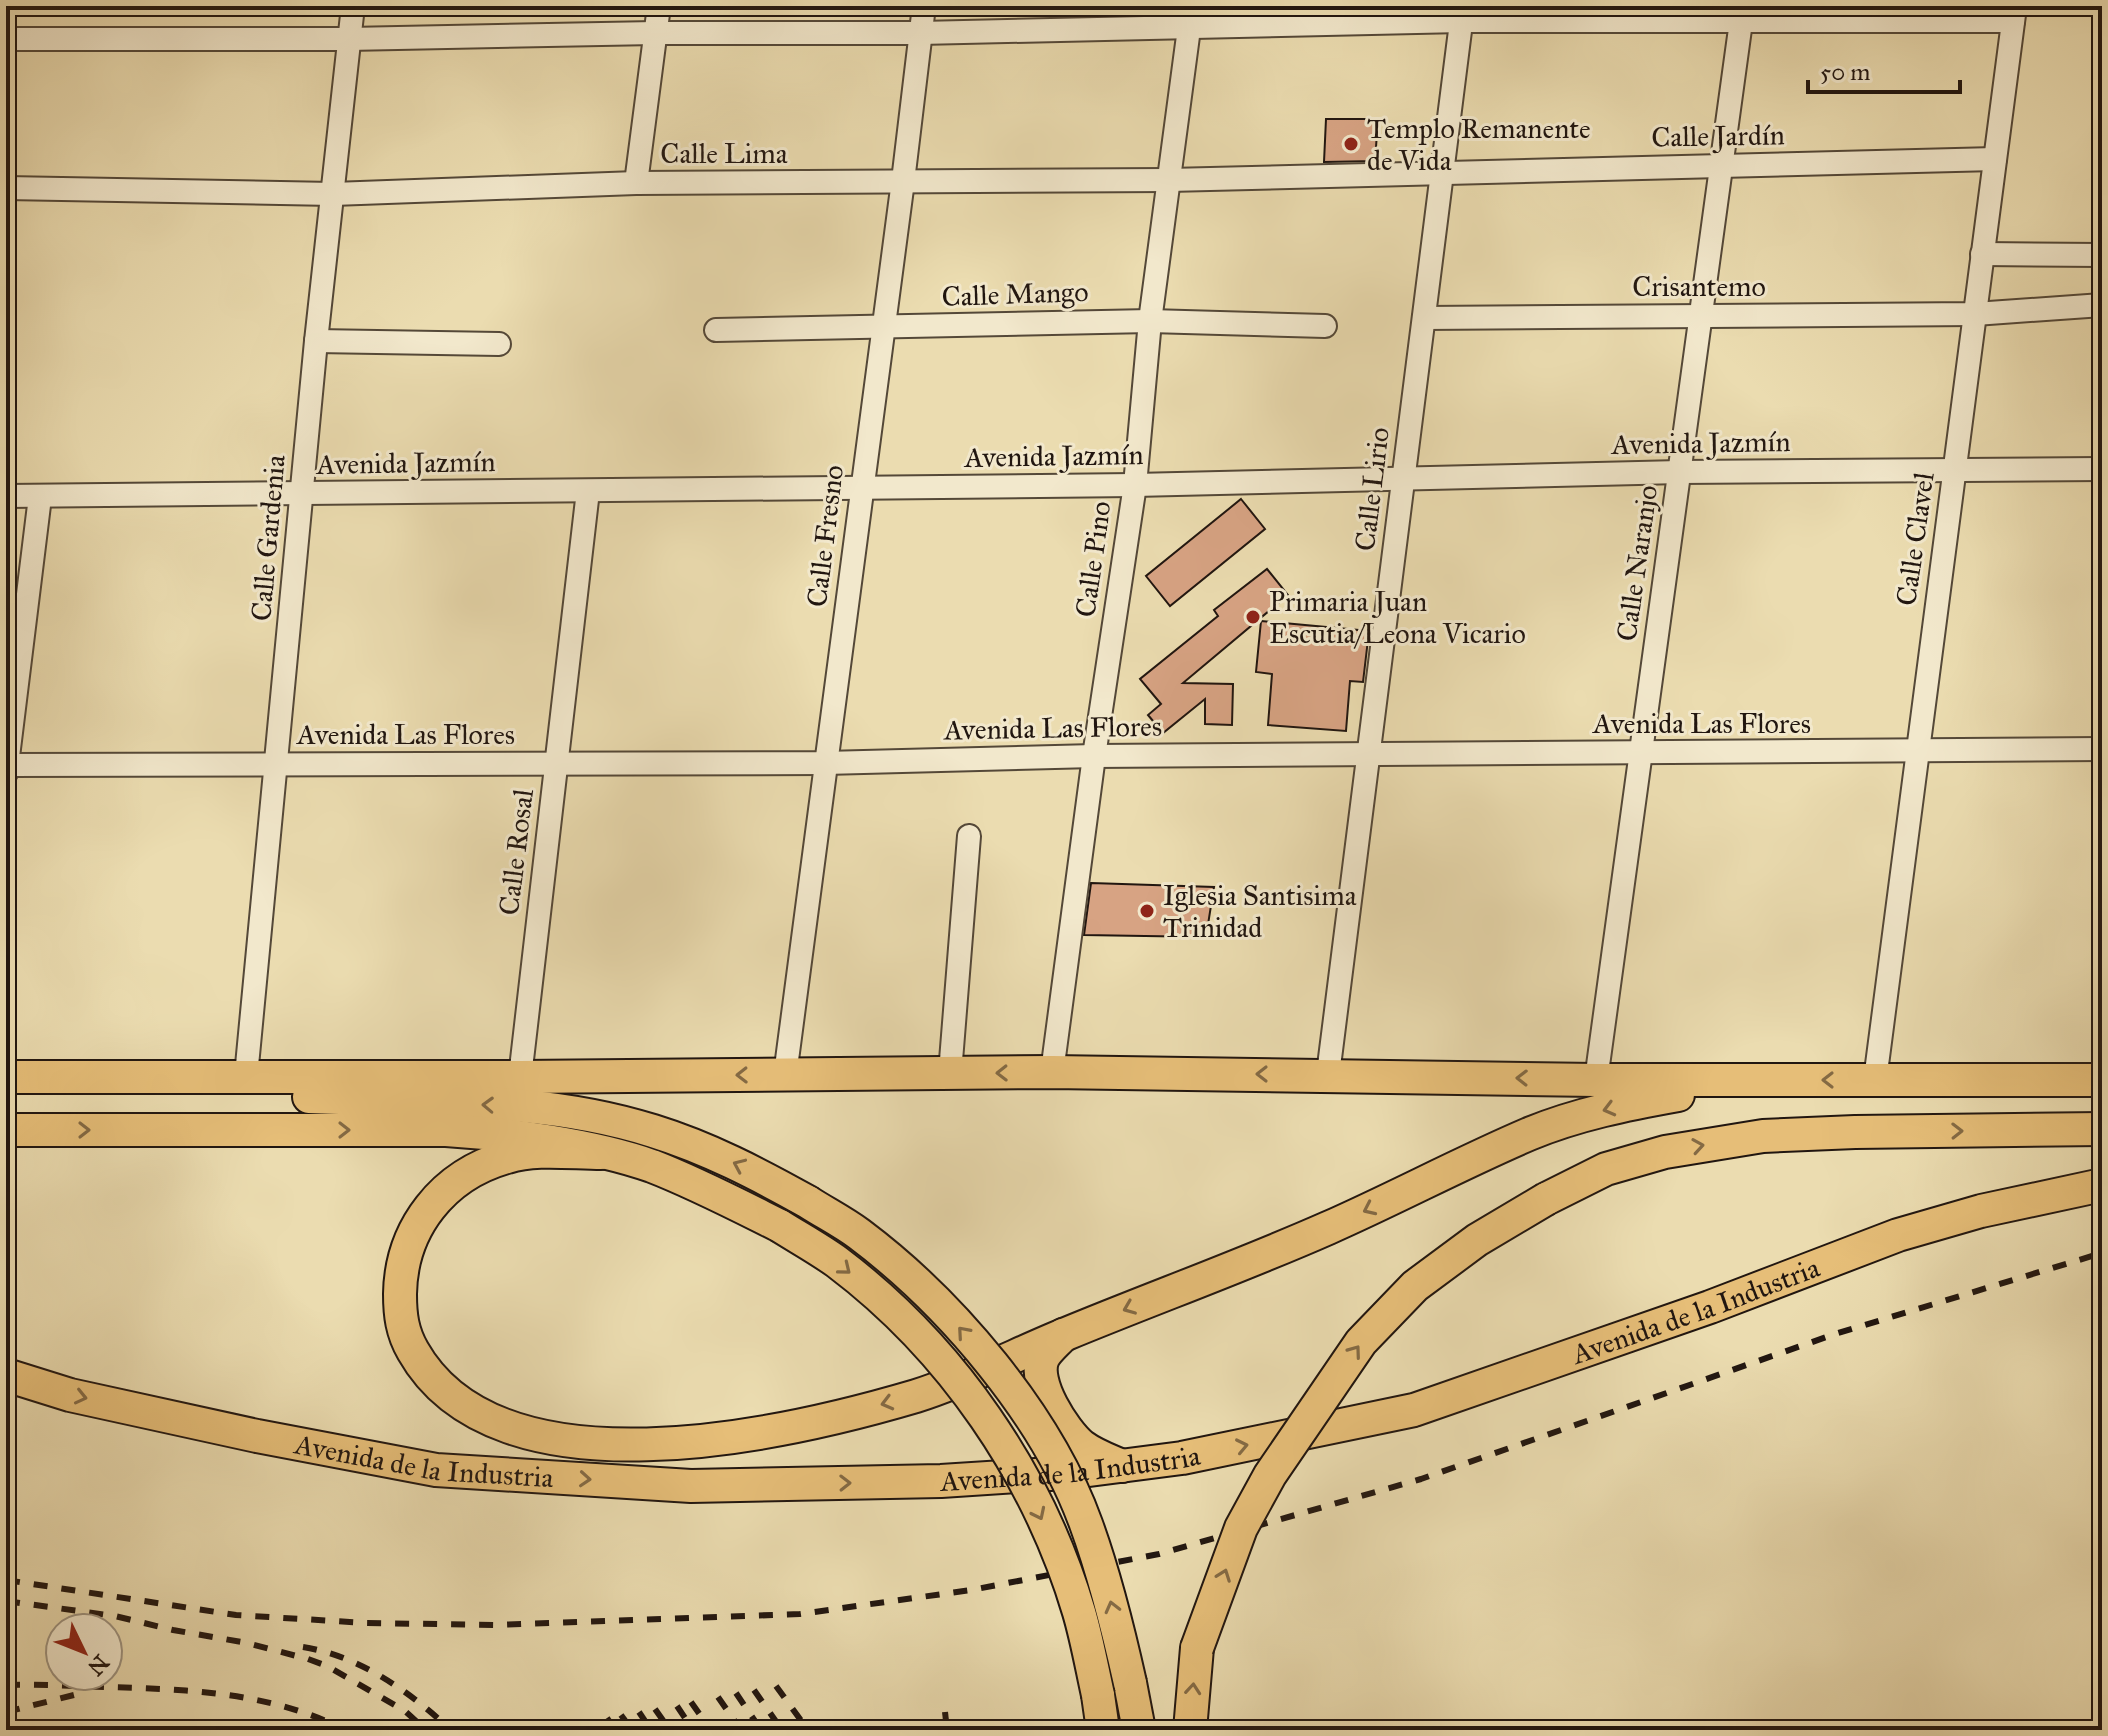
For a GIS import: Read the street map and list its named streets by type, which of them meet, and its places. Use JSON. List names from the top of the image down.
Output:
{
  "streets": {
    "highway": ["Avenida de la Industria"],
    "street": [
      "Calle Jardín",
      "Calle Lima",
      "Crisantemo",
      "Calle Mango",
      "Avenida Jazmín",
      "Calle Lirio",
      "Calle Fresno",
      "Calle Gardenia",
      "Calle Clavel",
      "Calle Pino",
      "Calle Naranjo",
      "Avenida Las Flores",
      "Calle Rosal"
    ]
  },
  "crossings": [
    ["Calle Jardín", "Calle Lima"],
    ["Calle Jardín", "Calle Lirio"],
    ["Calle Jardín", "Calle Clavel"],
    ["Calle Jardín", "Calle Naranjo"],
    ["Calle Lima", "Calle Lirio"],
    ["Calle Lima", "Calle Fresno"],
    ["Calle Lima", "Calle Gardenia"],
    ["Calle Lima", "Calle Pino"],
    ["Crisantemo", "Calle Lirio"],
    ["Crisantemo", "Calle Clavel"],
    ["Crisantemo", "Calle Naranjo"],
    ["Calle Mango", "Calle Fresno"],
    ["Calle Mango", "Calle Pino"],
    ["Avenida Jazmín", "Calle Lirio"],
    ["Avenida Jazmín", "Calle Fresno"],
    ["Avenida Jazmín", "Calle Gardenia"],
    ["Avenida Jazmín", "Calle Clavel"],
    ["Avenida Jazmín", "Calle Pino"],
    ["Avenida Jazmín", "Calle Naranjo"],
    ["Avenida Jazmín", "Calle Rosal"],
    ["Calle Lirio", "Avenida Las Flores"],
    ["Calle Fresno", "Avenida Las Flores"],
    ["Calle Gardenia", "Avenida Las Flores"],
    ["Calle Clavel", "Avenida Las Flores"],
    ["Calle Pino", "Avenida Las Flores"],
    ["Calle Naranjo", "Avenida Las Flores"],
    ["Avenida Las Flores", "Calle Rosal"]
  ],
  "places": ["Templo Remanente de Vida", "Primaria Juan Escutia/Leona Vicario", "Iglesia Santisima Trinidad"],
  "scale_bar": "50 m",
  "north": "bottom right"
}
